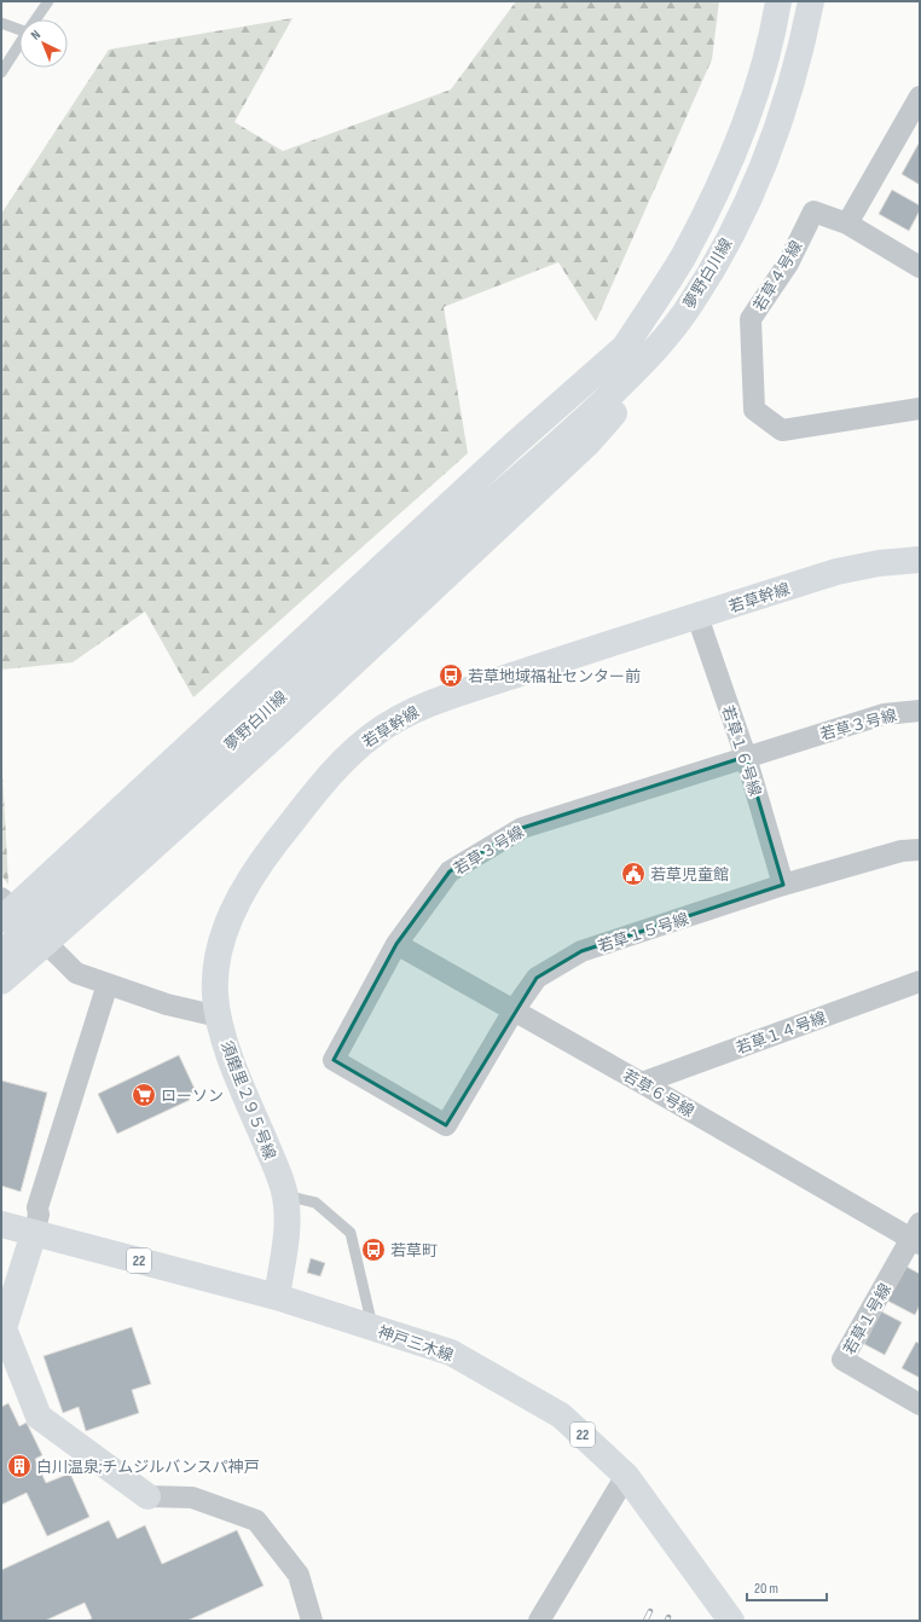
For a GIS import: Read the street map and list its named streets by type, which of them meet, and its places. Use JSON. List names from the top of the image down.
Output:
{
  "streets": {
    "street": [
      "夢野白川線",
      "若草４号線",
      "若草幹線",
      "若草３号線",
      "若草１６号線",
      "若草１５号線",
      "若草１４号線",
      "若草６号線",
      "須磨里２９５号線",
      "22",
      "若草１号線",
      "神戸三木線"
    ]
  },
  "crossings": [
    ["若草幹線", "若草１６号線"],
    ["若草幹線", "須磨里２９５号線"],
    ["若草３号線", "若草１６号線"],
    ["若草３号線", "若草１５号線"],
    ["若草３号線", "若草６号線"],
    ["若草１６号線", "若草１５号線"],
    ["若草１５号線", "若草６号線"],
    ["若草１４号線", "若草６号線"],
    ["若草６号線", "若草１号線"],
    ["須磨里２９５号線", "神戸三木線"]
  ],
  "places": {
    "bus stop": ["若草地域福祉センター前", "若草町"],
    "public building": ["若草児童館"],
    "supermarket": ["ローソン"],
    "building": ["白川温泉;チムジルバンスパ神戸"]
  },
  "scale_bar": "20 m",
  "north": "top left"
}
